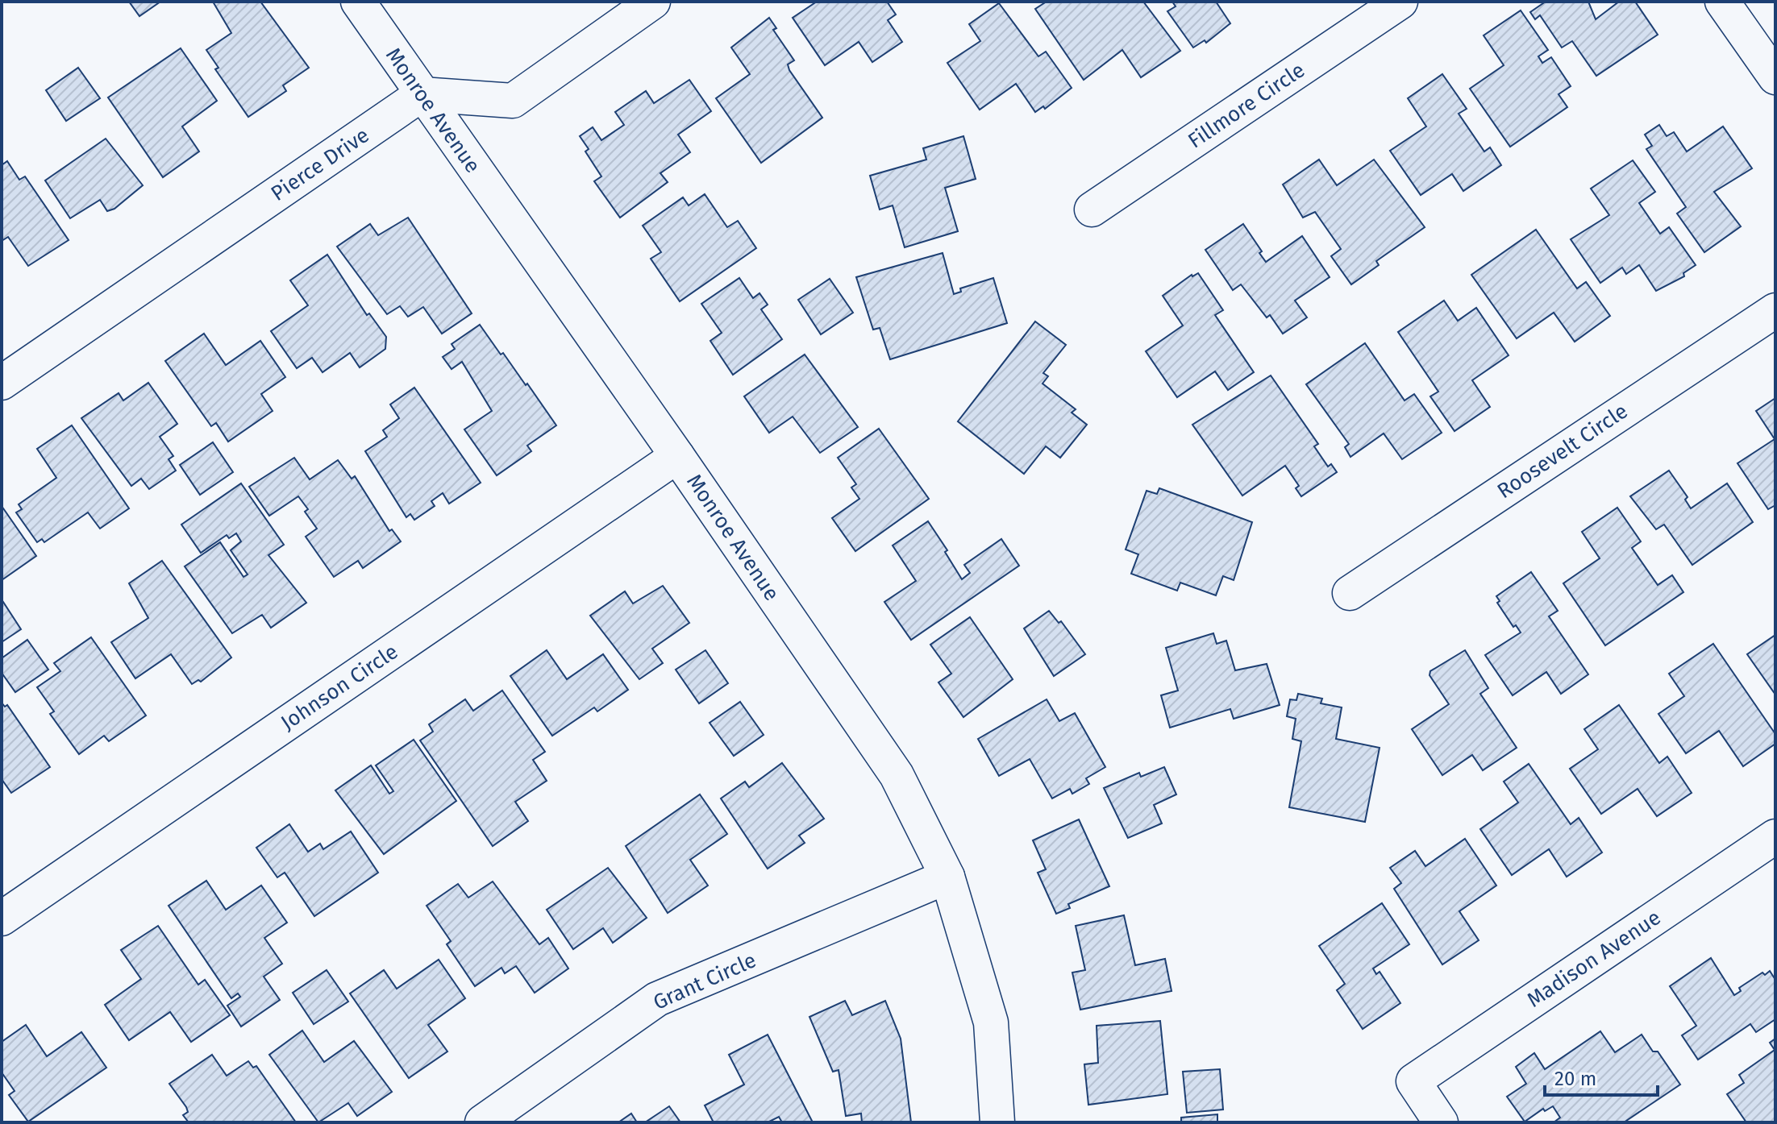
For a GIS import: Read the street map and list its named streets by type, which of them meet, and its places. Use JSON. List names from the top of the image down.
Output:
{
  "streets": {
    "street": [
      "Fillmore Circle",
      "Monroe Avenue",
      "Pierce Drive",
      "Roosevelt Circle",
      "Johnson Circle",
      "Madison Avenue",
      "Grant Circle"
    ]
  },
  "crossings": [
    ["Monroe Avenue", "Pierce Drive"],
    ["Monroe Avenue", "Johnson Circle"],
    ["Monroe Avenue", "Grant Circle"]
  ],
  "scale_bar": "20 m"
}
